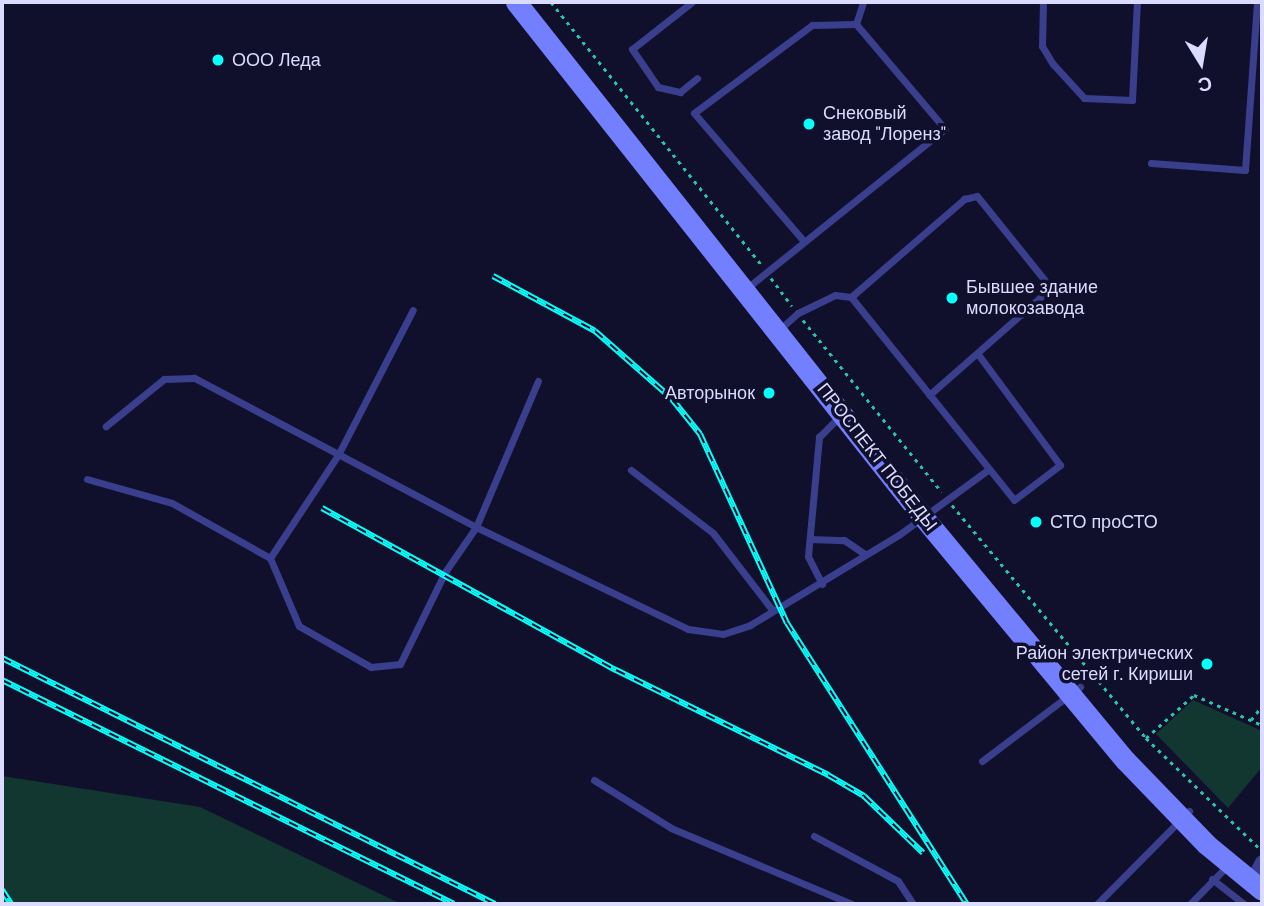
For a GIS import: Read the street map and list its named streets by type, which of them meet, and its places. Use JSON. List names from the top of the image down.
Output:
{
  "streets": {
    "main road": ["ПРОСПЕКТ ПОБЕДЫ"]
  },
  "places": [
    "ООО Леда",
    "Снековый завод \"Лоренз\"",
    "Бывшее здание молокозавода",
    "Авторынок",
    "СТО проСТО",
    "Район электрических сетей г. Кириши"
  ],
  "north": "bottom"
}
